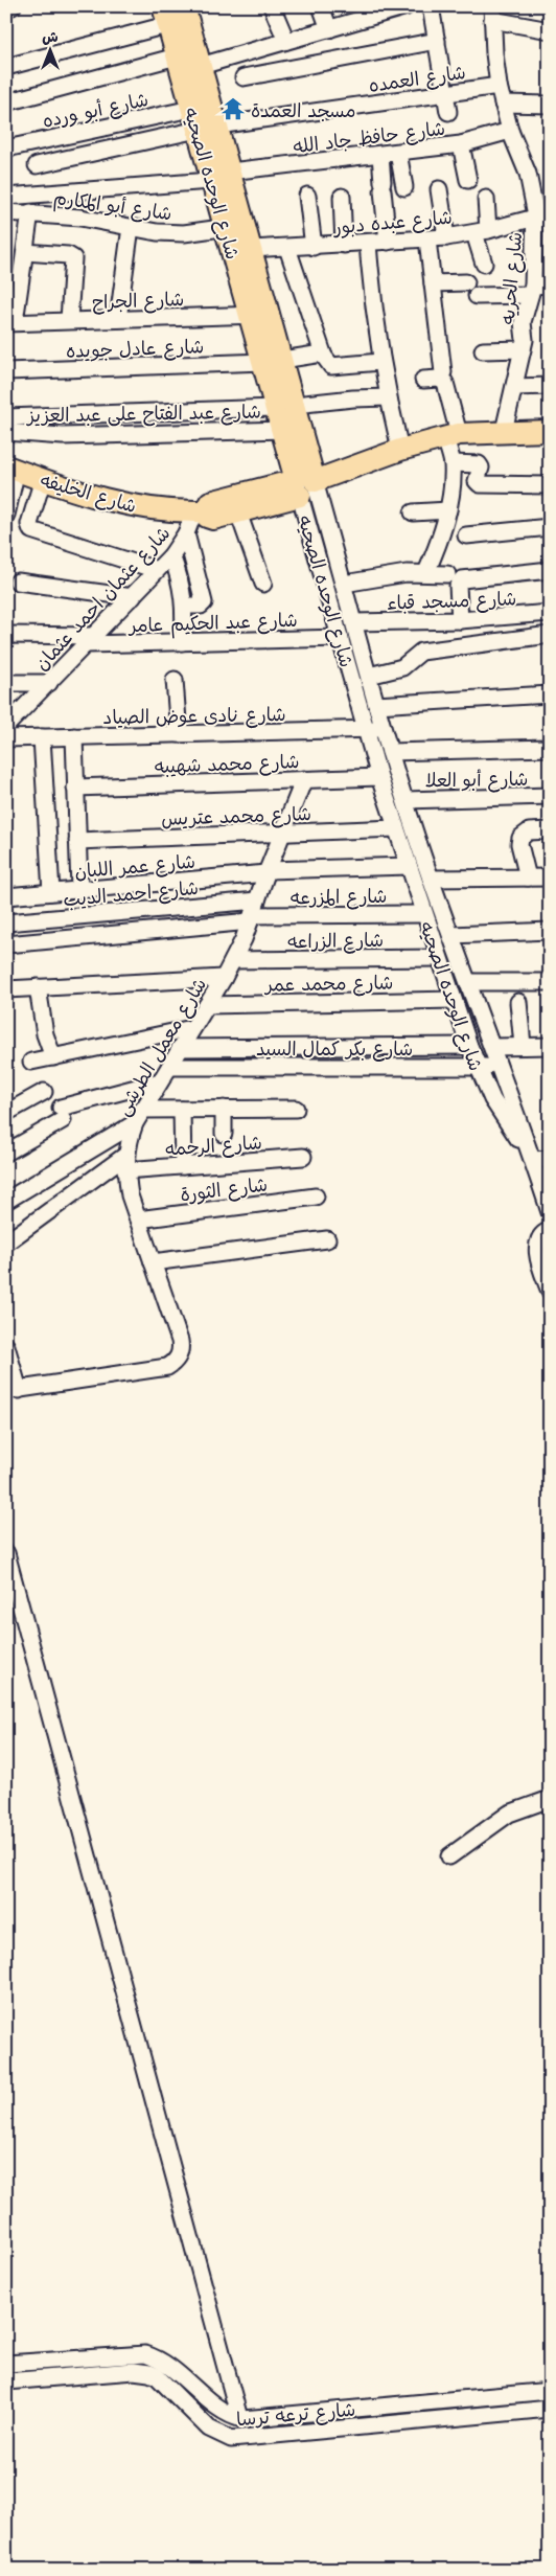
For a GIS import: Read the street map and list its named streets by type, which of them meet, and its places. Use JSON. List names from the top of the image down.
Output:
{
  "streets": {
    "main road": ["شارع الوحده الصحيه", "شارع الخليفه"],
    "street": [
      "شارع العمده",
      "شارع أبو ورده",
      "شارع حافظ جاد الله",
      "شارع أبو المكارم",
      "شارع عبده دبور",
      "شارع الحريه",
      "شارع الجراح",
      "شارع عادل جويده",
      "شارع عبد الفتاح على عبد العزيز",
      "شارع عثمان احمد عثمان",
      "شارع مسجد قباء",
      "شارع عبد الحكيم عامر",
      "شارع نادى عوض الصياد",
      "شارع محمد شهيبه",
      "شارع أبو العلا",
      "شارع محمد عتريس",
      "شارع عمر اللبان",
      "شارع احمد الديب",
      "شارع المزرعه",
      "شارع الزراعه",
      "شارع محمد عمر",
      "شارع معمل الطرشى",
      "شارع بكر كمال السيد",
      "شارع الرحمه",
      "شارع الثورة",
      "شارع ترعه ترسا"
    ]
  },
  "crossings": [
    ["شارع العمده", "شارع الوحده الصحيه"],
    ["شارع العمده", "شارع الحريه"],
    ["شارع أبو ورده", "شارع الوحده الصحيه"],
    ["شارع حافظ جاد الله", "شارع الوحده الصحيه"],
    ["شارع حافظ جاد الله", "شارع الحريه"],
    ["شارع الوحده الصحيه", "شارع أبو المكارم"],
    ["شارع الوحده الصحيه", "شارع عبده دبور"],
    ["شارع الوحده الصحيه", "شارع الجراح"],
    ["شارع الوحده الصحيه", "شارع عادل جويده"],
    ["شارع الوحده الصحيه", "شارع عبد الفتاح على عبد العزيز"],
    ["شارع الوحده الصحيه", "شارع الخليفه"],
    ["شارع الوحده الصحيه", "شارع مسجد قباء"],
    ["شارع الوحده الصحيه", "شارع عبد الحكيم عامر"],
    ["شارع الوحده الصحيه", "شارع نادى عوض الصياد"],
    ["شارع الوحده الصحيه", "شارع محمد شهيبه"],
    ["شارع الوحده الصحيه", "شارع أبو العلا"],
    ["شارع الوحده الصحيه", "شارع محمد عتريس"],
    ["شارع الوحده الصحيه", "شارع عمر اللبان"],
    ["شارع الوحده الصحيه", "شارع المزرعه"],
    ["شارع الوحده الصحيه", "شارع الزراعه"],
    ["شارع الوحده الصحيه", "شارع محمد عمر"],
    ["شارع الوحده الصحيه", "شارع بكر كمال السيد"],
    ["شارع عبده دبور", "شارع الحريه"],
    ["شارع الخليفه", "شارع عثمان احمد عثمان"],
    ["شارع عثمان احمد عثمان", "شارع عبد الحكيم عامر"],
    ["شارع محمد شهيبه", "شارع معمل الطرشى"],
    ["شارع محمد عتريس", "شارع معمل الطرشى"],
    ["شارع عمر اللبان", "شارع معمل الطرشى"],
    ["شارع احمد الديب", "شارع معمل الطرشى"],
    ["شارع المزرعه", "شارع معمل الطرشى"],
    ["شارع الزراعه", "شارع معمل الطرشى"],
    ["شارع محمد عمر", "شارع معمل الطرشى"],
    ["شارع معمل الطرشى", "شارع بكر كمال السيد"],
    ["شارع معمل الطرشى", "شارع الرحمه"],
    ["شارع معمل الطرشى", "شارع الثورة"]
  ],
  "places": {
    "temple": ["مسجد العمدة"]
  },
  "north": "top"
}
